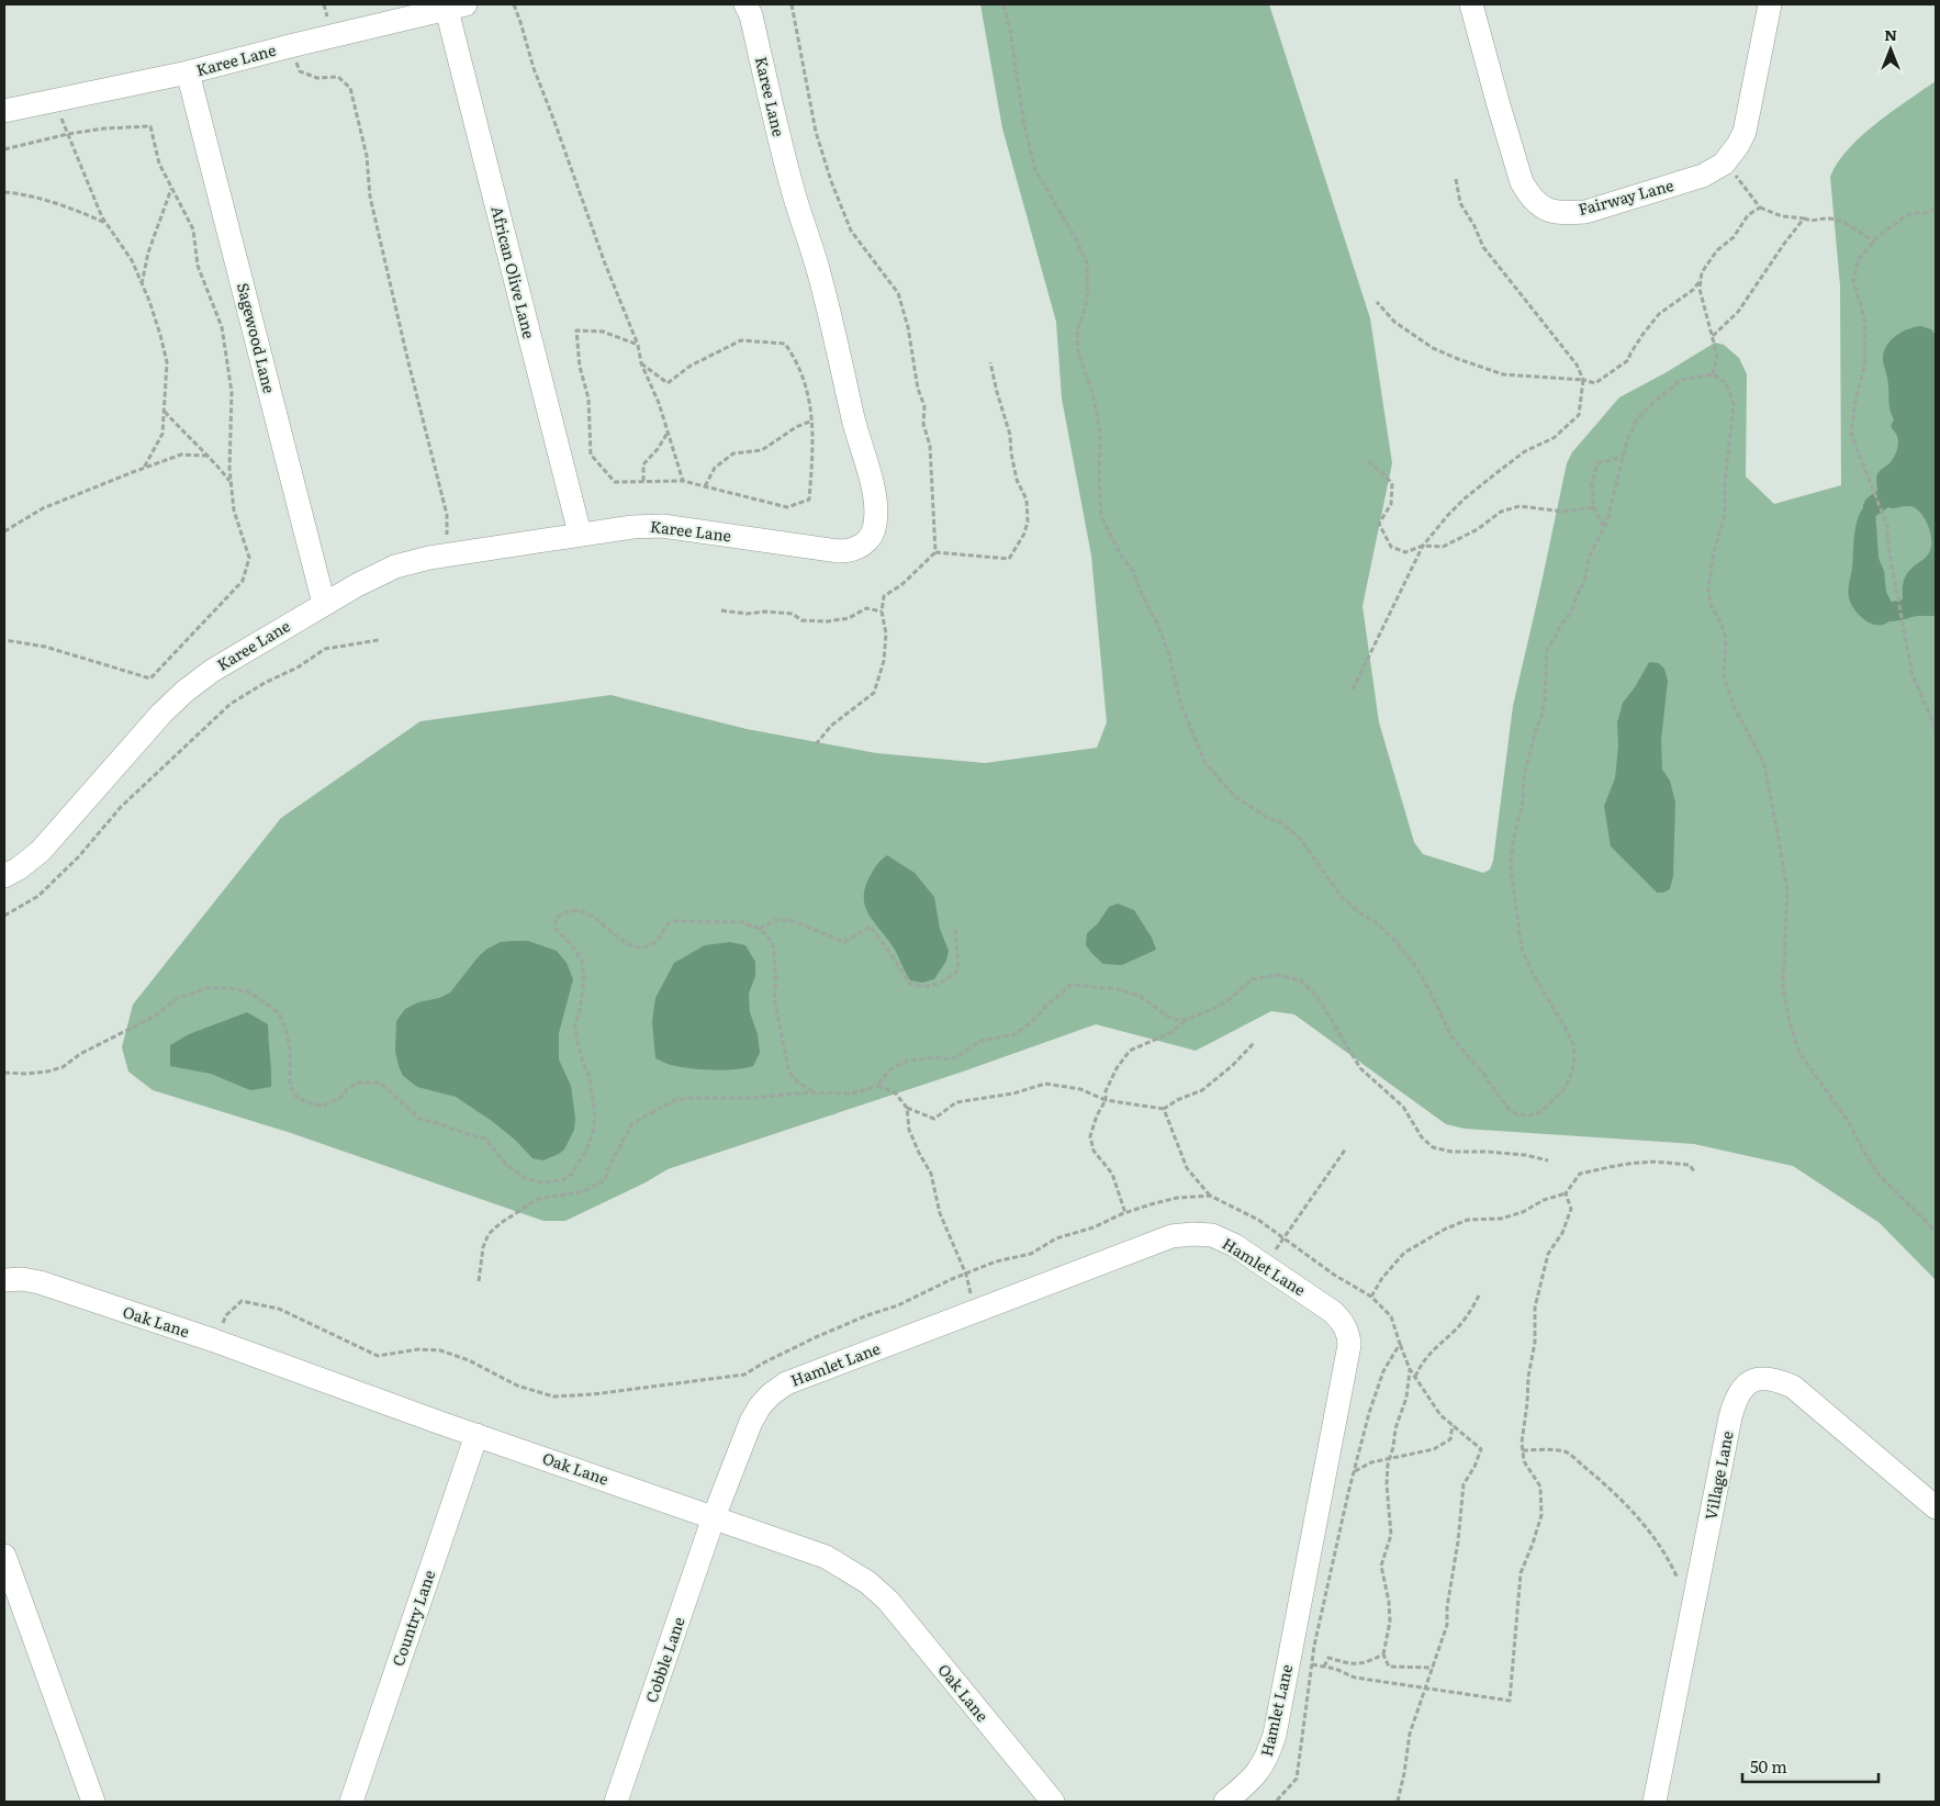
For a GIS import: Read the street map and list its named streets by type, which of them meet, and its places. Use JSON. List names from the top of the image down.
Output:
{
  "streets": {
    "street": [
      "Karee Lane",
      "Fairway Lane",
      "African Olive Lane",
      "Sagewood Lane",
      "Hamlet Lane",
      "Oak Lane",
      "Village Lane",
      "Country Lane",
      "Cobble Lane"
    ]
  },
  "crossings": [
    ["Karee Lane", "African Olive Lane"],
    ["Karee Lane", "Sagewood Lane"],
    ["Hamlet Lane", "Oak Lane"],
    ["Hamlet Lane", "Cobble Lane"],
    ["Oak Lane", "Country Lane"],
    ["Oak Lane", "Cobble Lane"]
  ],
  "scale_bar": "50 m",
  "north": "top"
}
